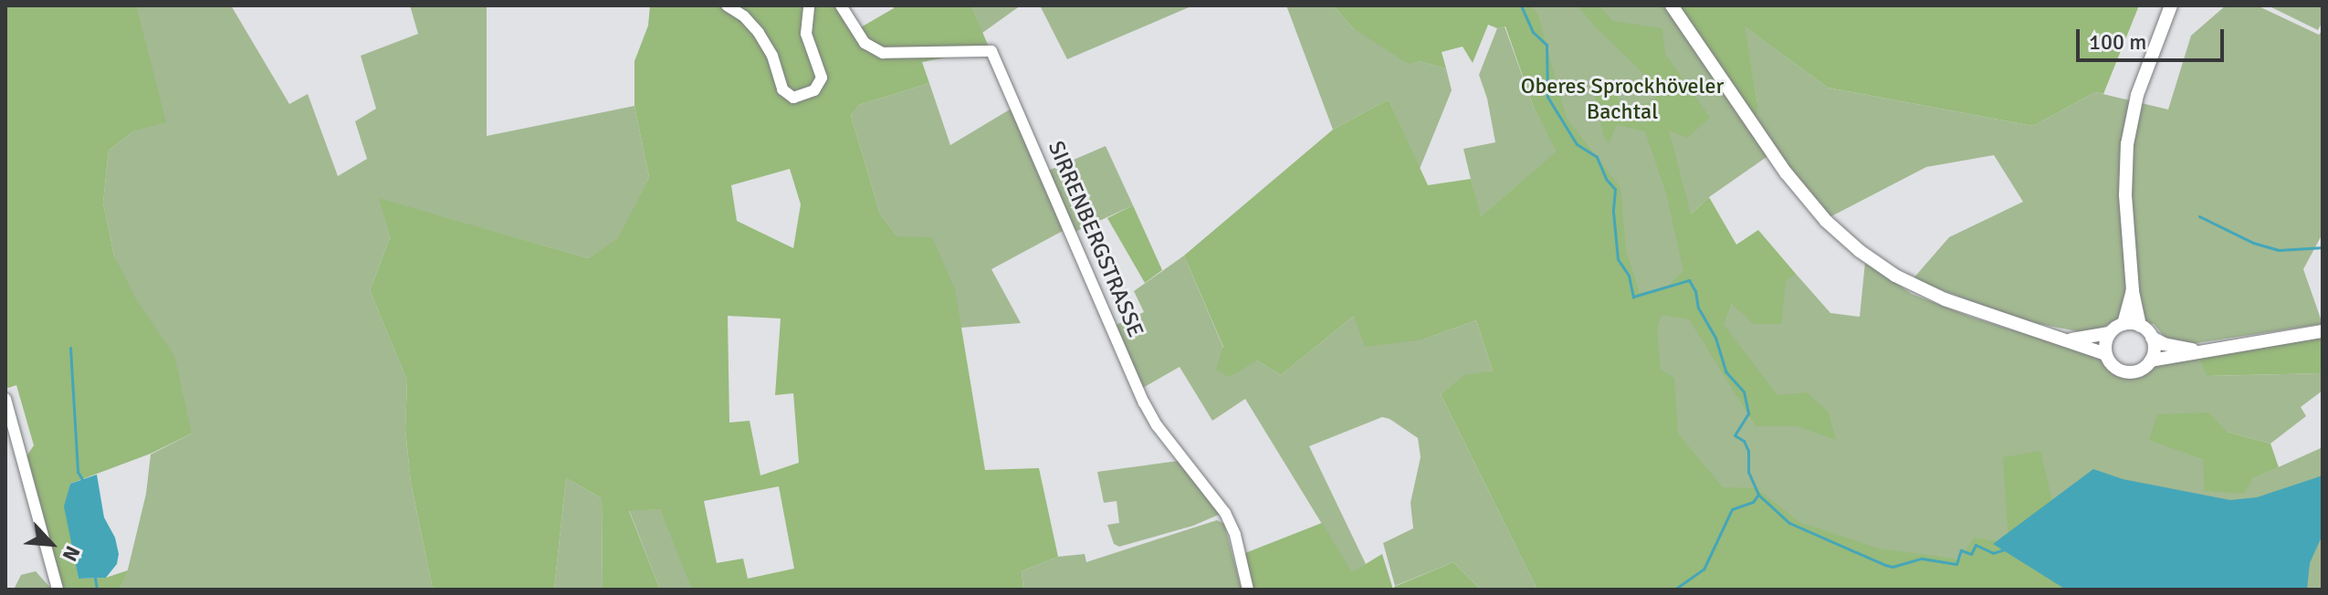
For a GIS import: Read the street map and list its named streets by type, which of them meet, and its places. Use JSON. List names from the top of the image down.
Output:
{
  "streets": {
    "street": ["SIRRENBERGSTRASSE"]
  },
  "parks": ["Oberes Sprockhöveler Bachtal"],
  "scale_bar": "100 m",
  "north": "bottom right"
}
